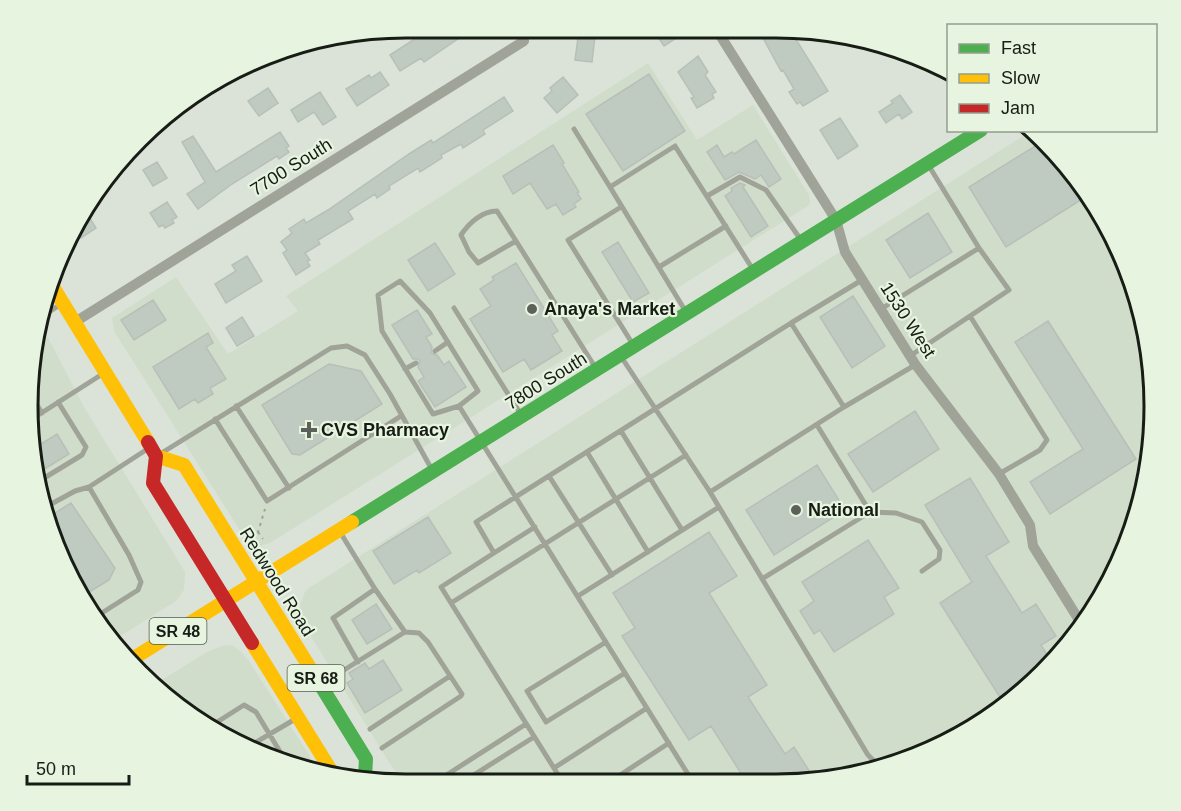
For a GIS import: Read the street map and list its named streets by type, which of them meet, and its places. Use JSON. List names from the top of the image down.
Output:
{
  "streets": {
    "main road": [
      "7800 South",
      "Redwood Road",
      "SR 48",
      "SR 68"
    ],
    "street": ["7700 South", "1530 West"]
  },
  "crossings": [
    ["1530 West", "7800 South"],
    ["7800 South", "Redwood Road"],
    ["7800 South", "SR 68"],
    ["Redwood Road", "SR 68"]
  ],
  "places": {
    "other": ["Anaya's Market", "National"],
    "health": ["CVS Pharmacy"]
  },
  "legend": ["Fast", "Slow", "Jam"],
  "scale_bar": "50 m"
}
